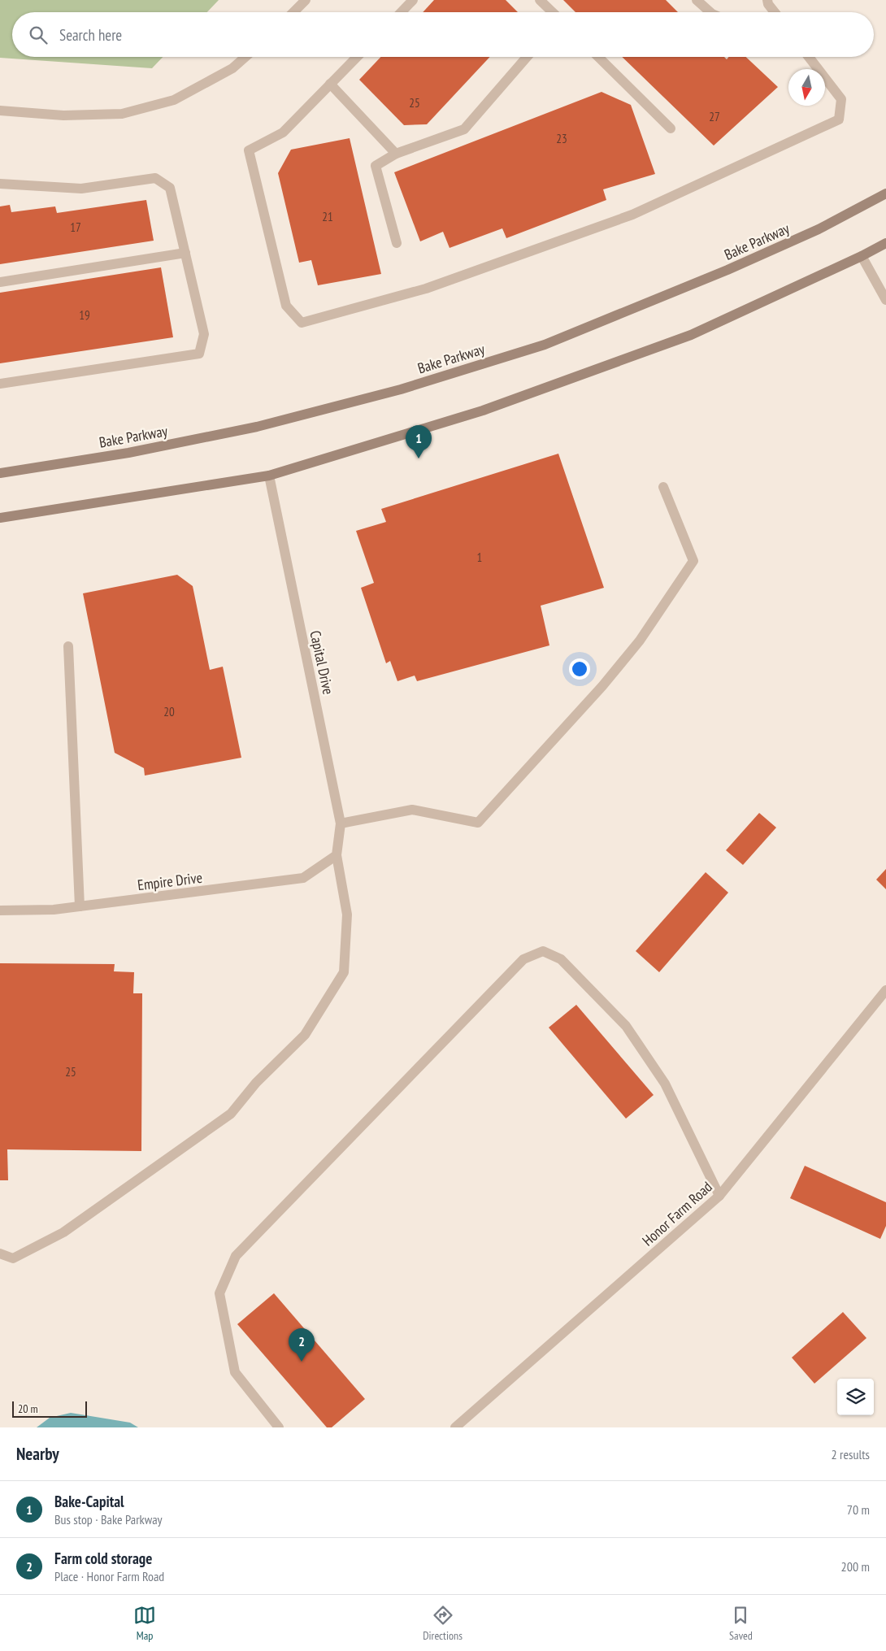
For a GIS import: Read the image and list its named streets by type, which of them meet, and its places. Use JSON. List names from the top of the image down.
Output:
{
  "streets": {
    "main road": ["Bake Parkway"],
    "street": ["Capital Drive", "Empire Drive", "Honor Farm Road"]
  },
  "crossings": [
    ["Capital Drive", "Empire Drive"]
  ],
  "house_numbers": [
    "25",
    "27",
    "23",
    "21",
    "17",
    "19",
    "1",
    "20",
    "25"
  ],
  "scale_bar": "20 m",
  "north": "bottom",
  "page": {
    "search": "Search here",
    "pins": ["1", "2"],
    "scale": "20 m",
    "heading": ["Nearby", "2 results"],
    "list": [
      {
        "mark": "1",
        "name": "Bake-Capital",
        "note": "Bus stop · Bake Parkway",
        "value": "70 m"
      },
      {
        "mark": "2",
        "name": "Farm cold storage",
        "note": "Place · Honor Farm Road",
        "value": "200 m"
      }
    ],
    "nav": ["Map", "Directions", "Saved"]
  }
}
